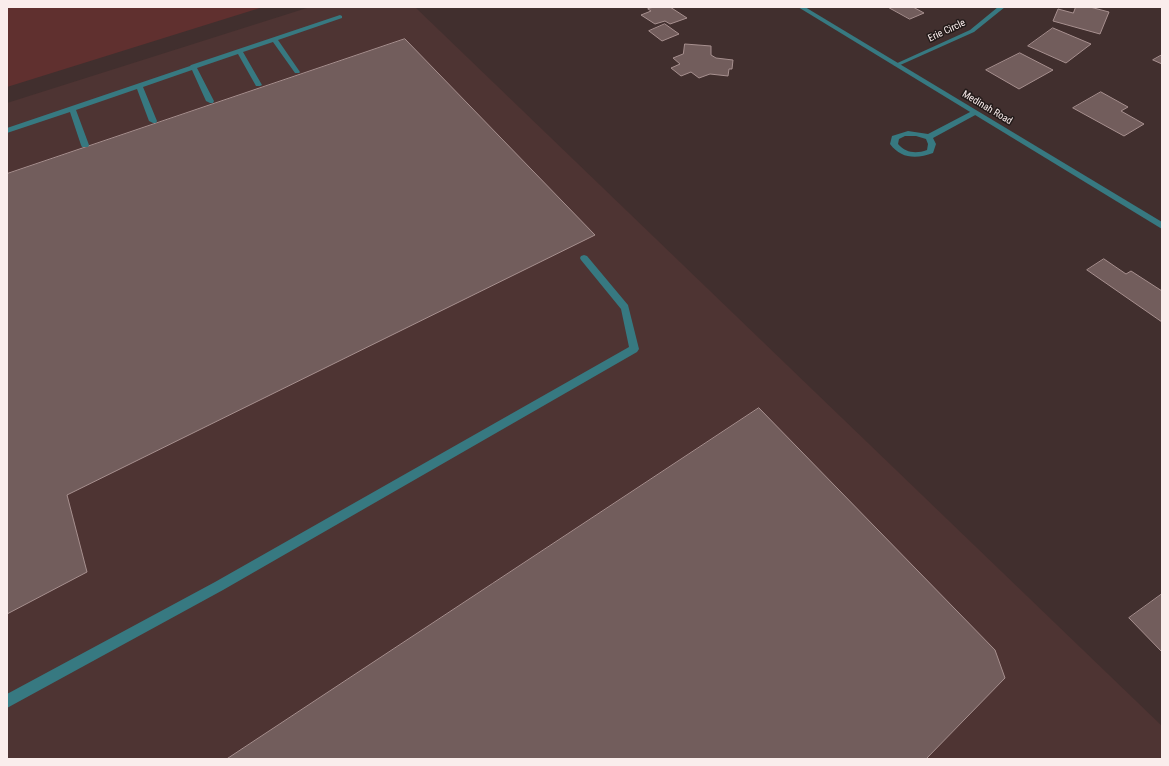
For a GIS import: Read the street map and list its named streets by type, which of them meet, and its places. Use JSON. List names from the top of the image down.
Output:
{
  "streets": {
    "street": ["Erie Circle", "Medinah Road"]
  },
  "crossings": [
    ["Erie Circle", "Medinah Road"]
  ]
}
